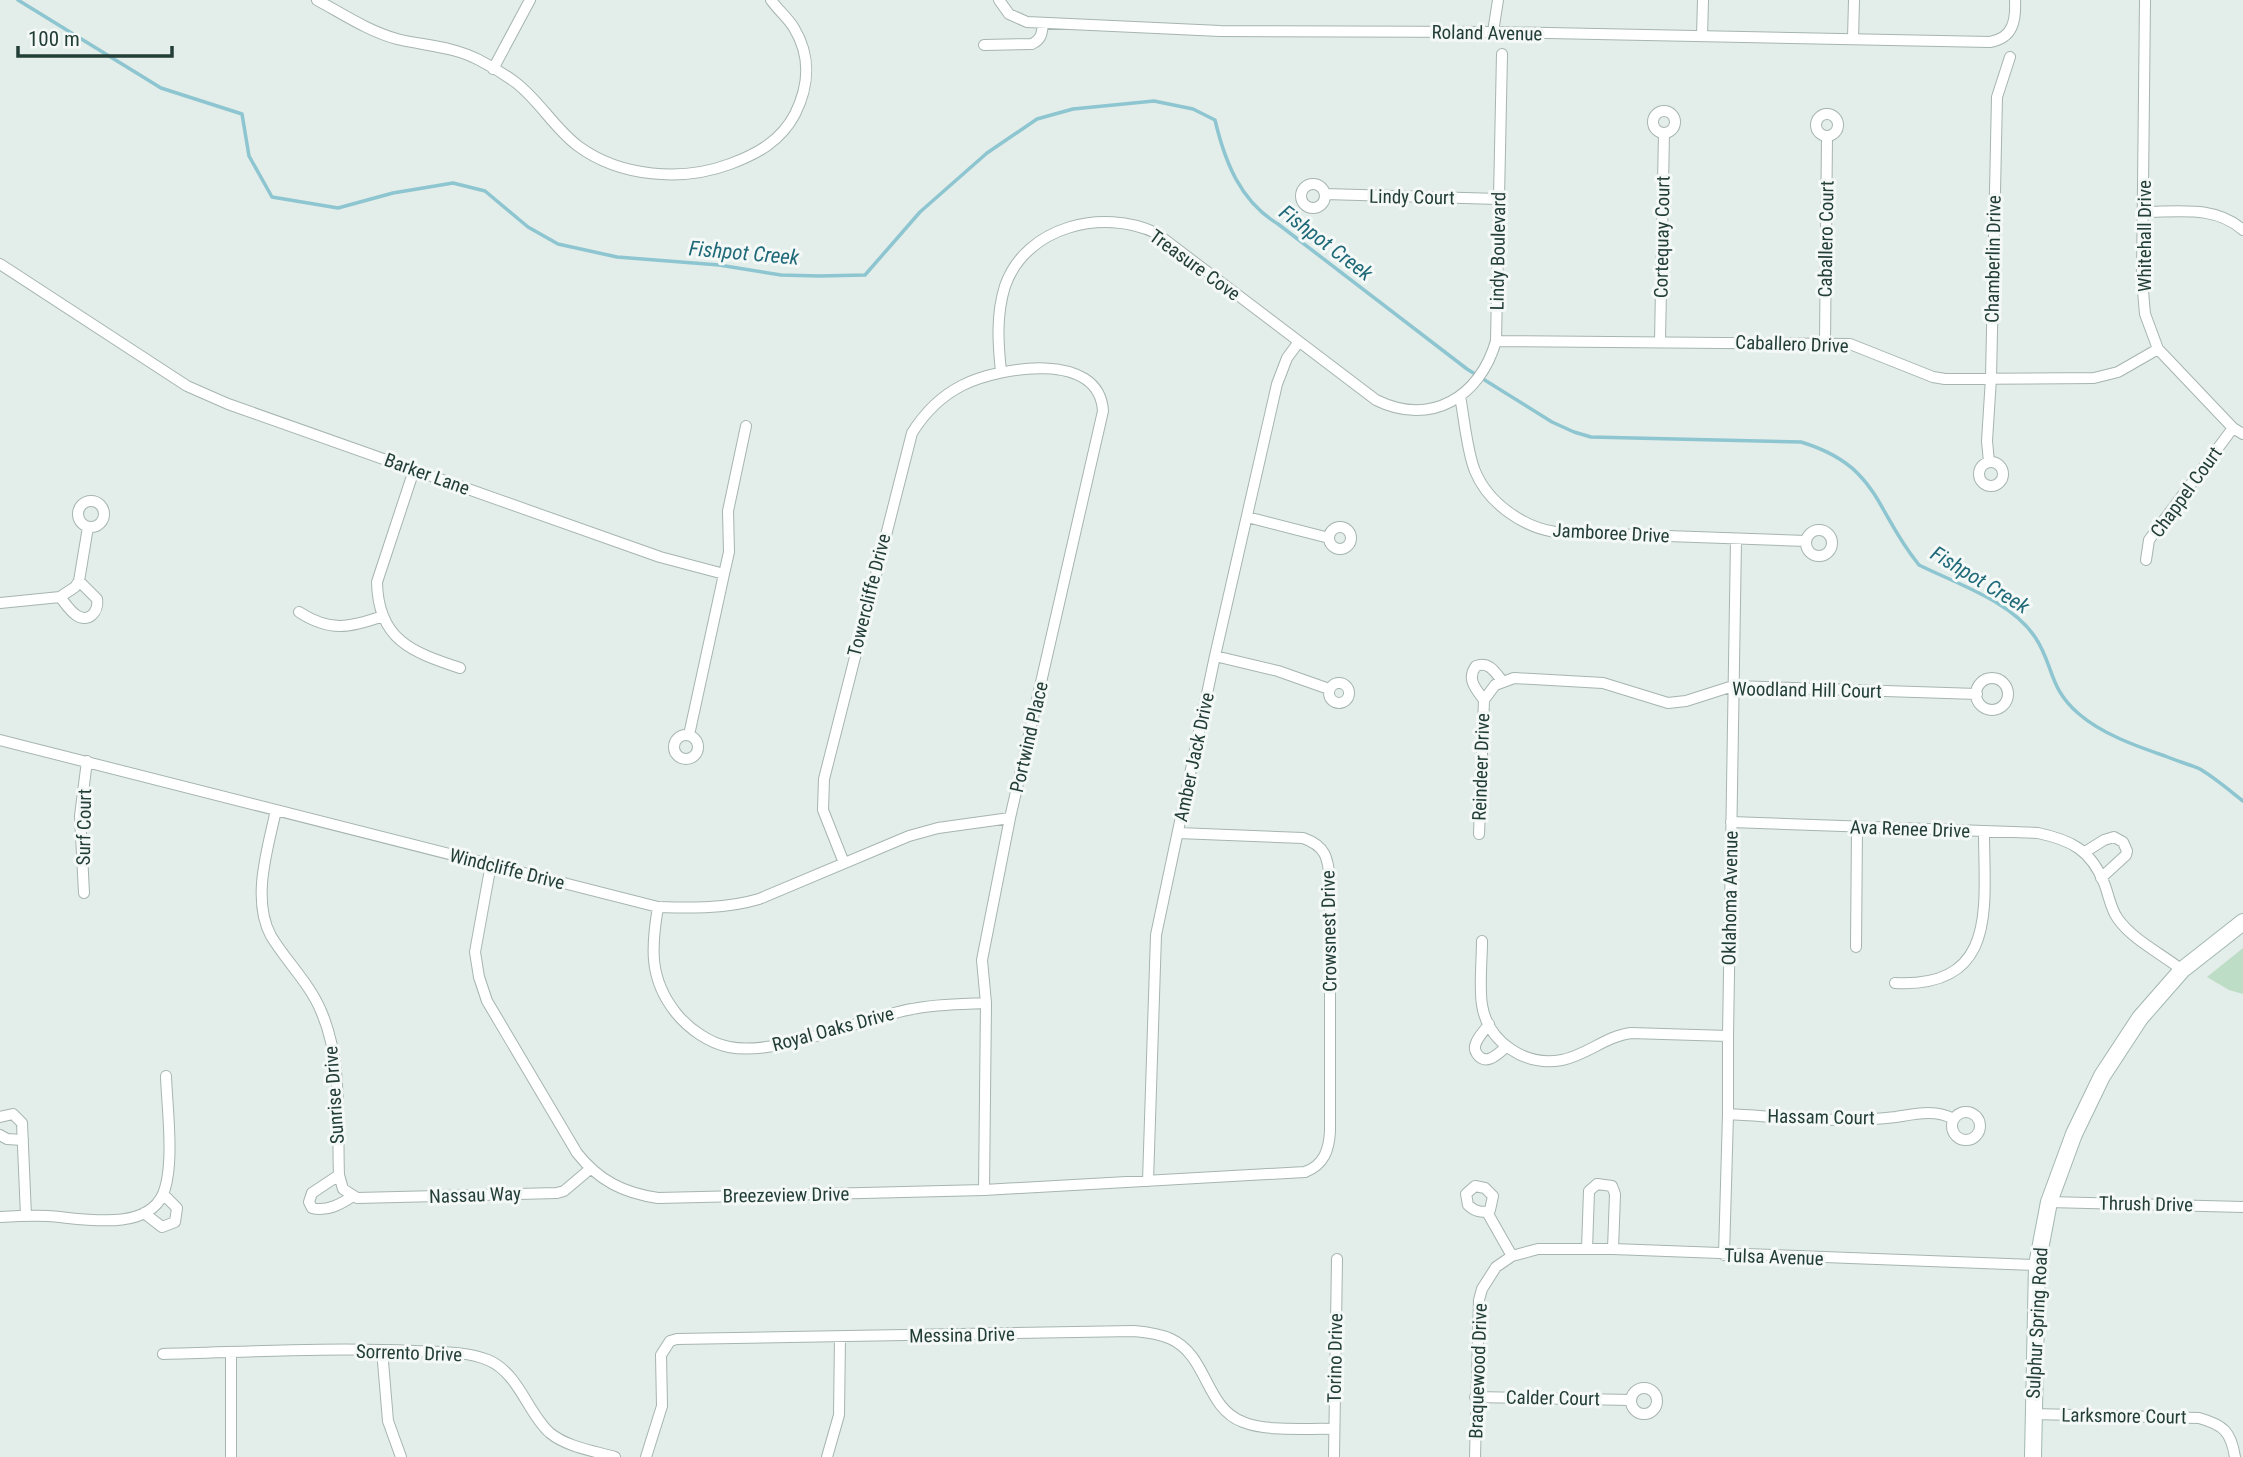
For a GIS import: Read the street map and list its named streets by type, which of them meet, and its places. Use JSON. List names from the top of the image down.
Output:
{
  "streets": {
    "main road": ["Sulphur Spring Road"],
    "street": [
      "Roland Avenue",
      "Lindy Court",
      "Whitehall Drive",
      "Cortequay Court",
      "Caballero Court",
      "Lindy Boulevard",
      "Chamberlin Drive",
      "Treasure Cove",
      "Caballero Drive",
      "Barker Lane",
      "Chappel Court",
      "Jamboree Drive",
      "Towercliffe Drive",
      "Woodland Hill Court",
      "Portwind Place",
      "Amber Jack Drive",
      "Reindeer Drive",
      "Surf Court",
      "Ava Renee Drive",
      "Windcliffe Drive",
      "Oklahoma Avenue",
      "Crowsnest Drive",
      "Royal Oaks Drive",
      "Sunrise Drive",
      "Hassam Court",
      "Nassau Way",
      "Breezeview Drive",
      "Thrush Drive",
      "Tulsa Avenue",
      "Messina Drive",
      "Sorrento Drive",
      "Torino Drive",
      "Braquewood Drive",
      "Calder Court",
      "Larksmore Court"
    ]
  },
  "crossings": [
    ["Lindy Court", "Lindy Boulevard"],
    ["Whitehall Drive", "Caballero Drive"],
    ["Whitehall Drive", "Chappel Court"],
    ["Cortequay Court", "Caballero Drive"],
    ["Caballero Court", "Caballero Drive"],
    ["Lindy Boulevard", "Treasure Cove"],
    ["Lindy Boulevard", "Caballero Drive"],
    ["Lindy Boulevard", "Jamboree Drive"],
    ["Chamberlin Drive", "Caballero Drive"],
    ["Treasure Cove", "Towercliffe Drive"],
    ["Treasure Cove", "Portwind Place"],
    ["Treasure Cove", "Amber Jack Drive"],
    ["Jamboree Drive", "Oklahoma Avenue"],
    ["Towercliffe Drive", "Portwind Place"],
    ["Towercliffe Drive", "Windcliffe Drive"],
    ["Woodland Hill Court", "Oklahoma Avenue"],
    ["Portwind Place", "Windcliffe Drive"],
    ["Portwind Place", "Royal Oaks Drive"],
    ["Portwind Place", "Breezeview Drive"],
    ["Amber Jack Drive", "Crowsnest Drive"],
    ["Amber Jack Drive", "Breezeview Drive"],
    ["Surf Court", "Windcliffe Drive"],
    ["Ava Renee Drive", "Oklahoma Avenue"],
    ["Windcliffe Drive", "Royal Oaks Drive"],
    ["Windcliffe Drive", "Sunrise Drive"],
    ["Windcliffe Drive", "Breezeview Drive"],
    ["Oklahoma Avenue", "Hassam Court"],
    ["Oklahoma Avenue", "Tulsa Avenue"],
    ["Crowsnest Drive", "Breezeview Drive"],
    ["Sunrise Drive", "Nassau Way"],
    ["Nassau Way", "Breezeview Drive"],
    ["Thrush Drive", "Sulphur Spring Road"],
    ["Tulsa Avenue", "Sulphur Spring Road"],
    ["Tulsa Avenue", "Braquewood Drive"],
    ["Sulphur Spring Road", "Larksmore Court"],
    ["Messina Drive", "Torino Drive"],
    ["Braquewood Drive", "Calder Court"]
  ],
  "water": ["Fishpot Creek"],
  "scale_bar": "100 m"
}
